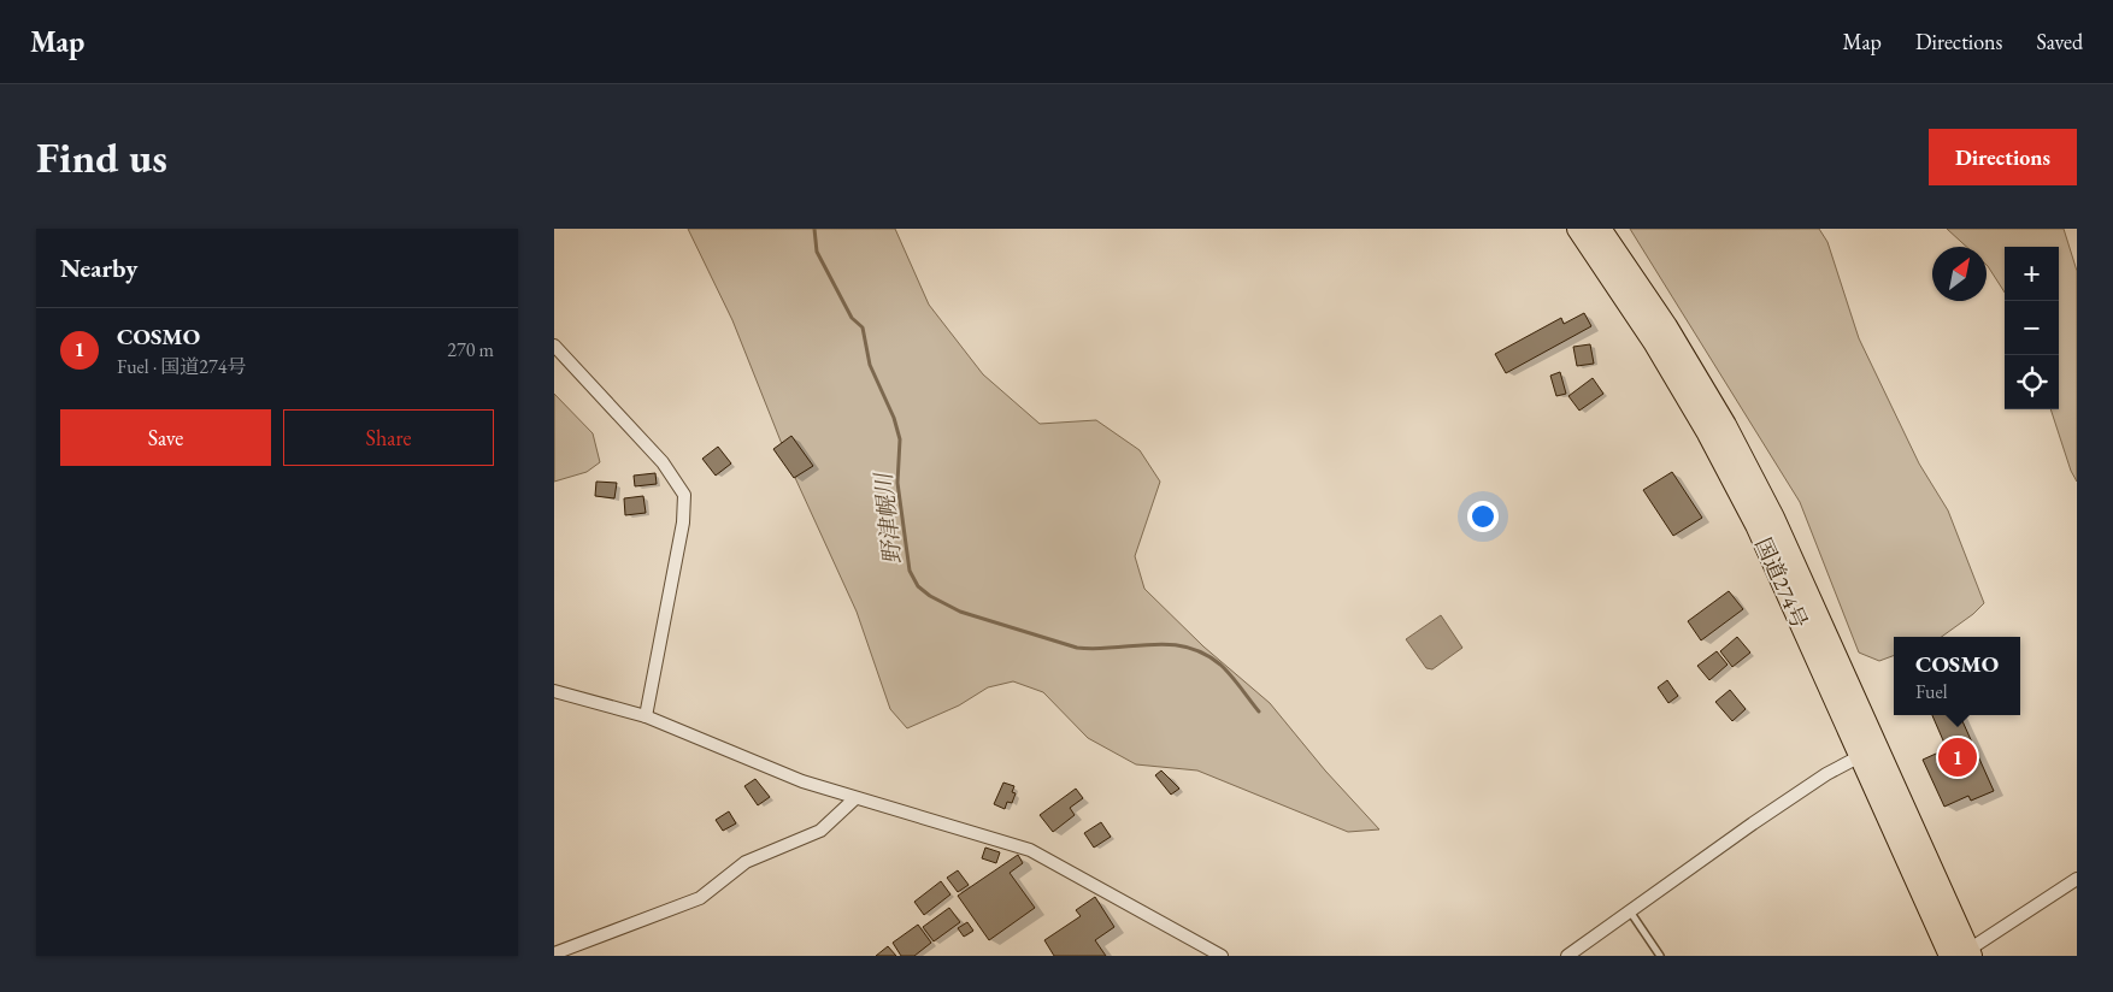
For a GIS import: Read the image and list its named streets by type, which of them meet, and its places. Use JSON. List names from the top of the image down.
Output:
{
  "streets": {
    "highway": ["国道274号"]
  },
  "water": ["野津幌川"],
  "north": "top right",
  "page": {
    "header": "Map",
    "nav": ["Map", "Directions", "Saved"],
    "buttons": [
      "Directions",
      ["Save", "Share"]
    ],
    "title": "Find us",
    "heading": "Nearby",
    "map_buttons": ["+", "−"],
    "list": [
      {
        "mark": "1",
        "name": "COSMO",
        "note": "Fuel · 国道274号",
        "value": "270 m"
      }
    ],
    "popup": ["COSMO", "Fuel"],
    "pins": "1"
  }
}
